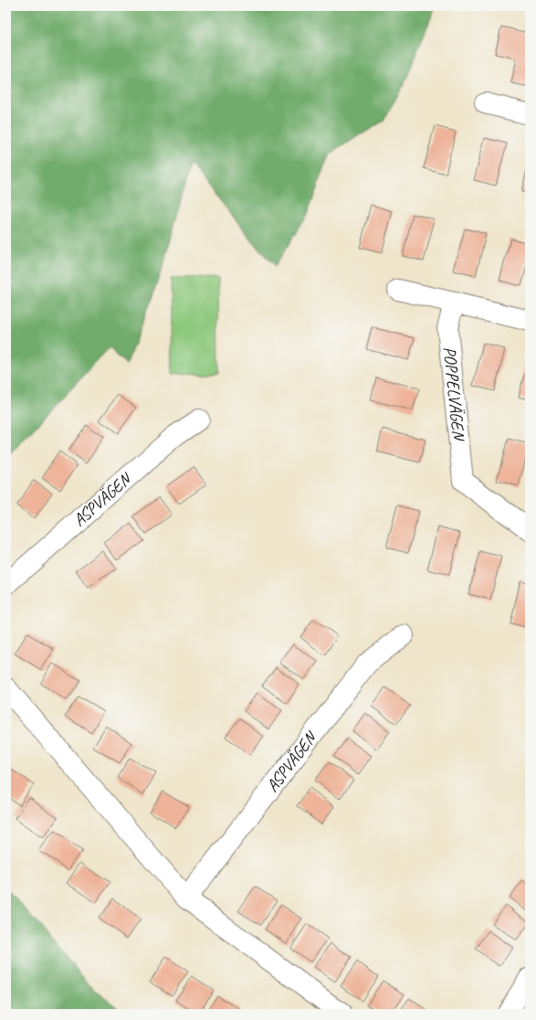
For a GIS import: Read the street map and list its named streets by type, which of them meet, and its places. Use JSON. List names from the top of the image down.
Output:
{
  "streets": {
    "street": ["POPPELVÄGEN", "ASPVÄGEN"]
  }
}
